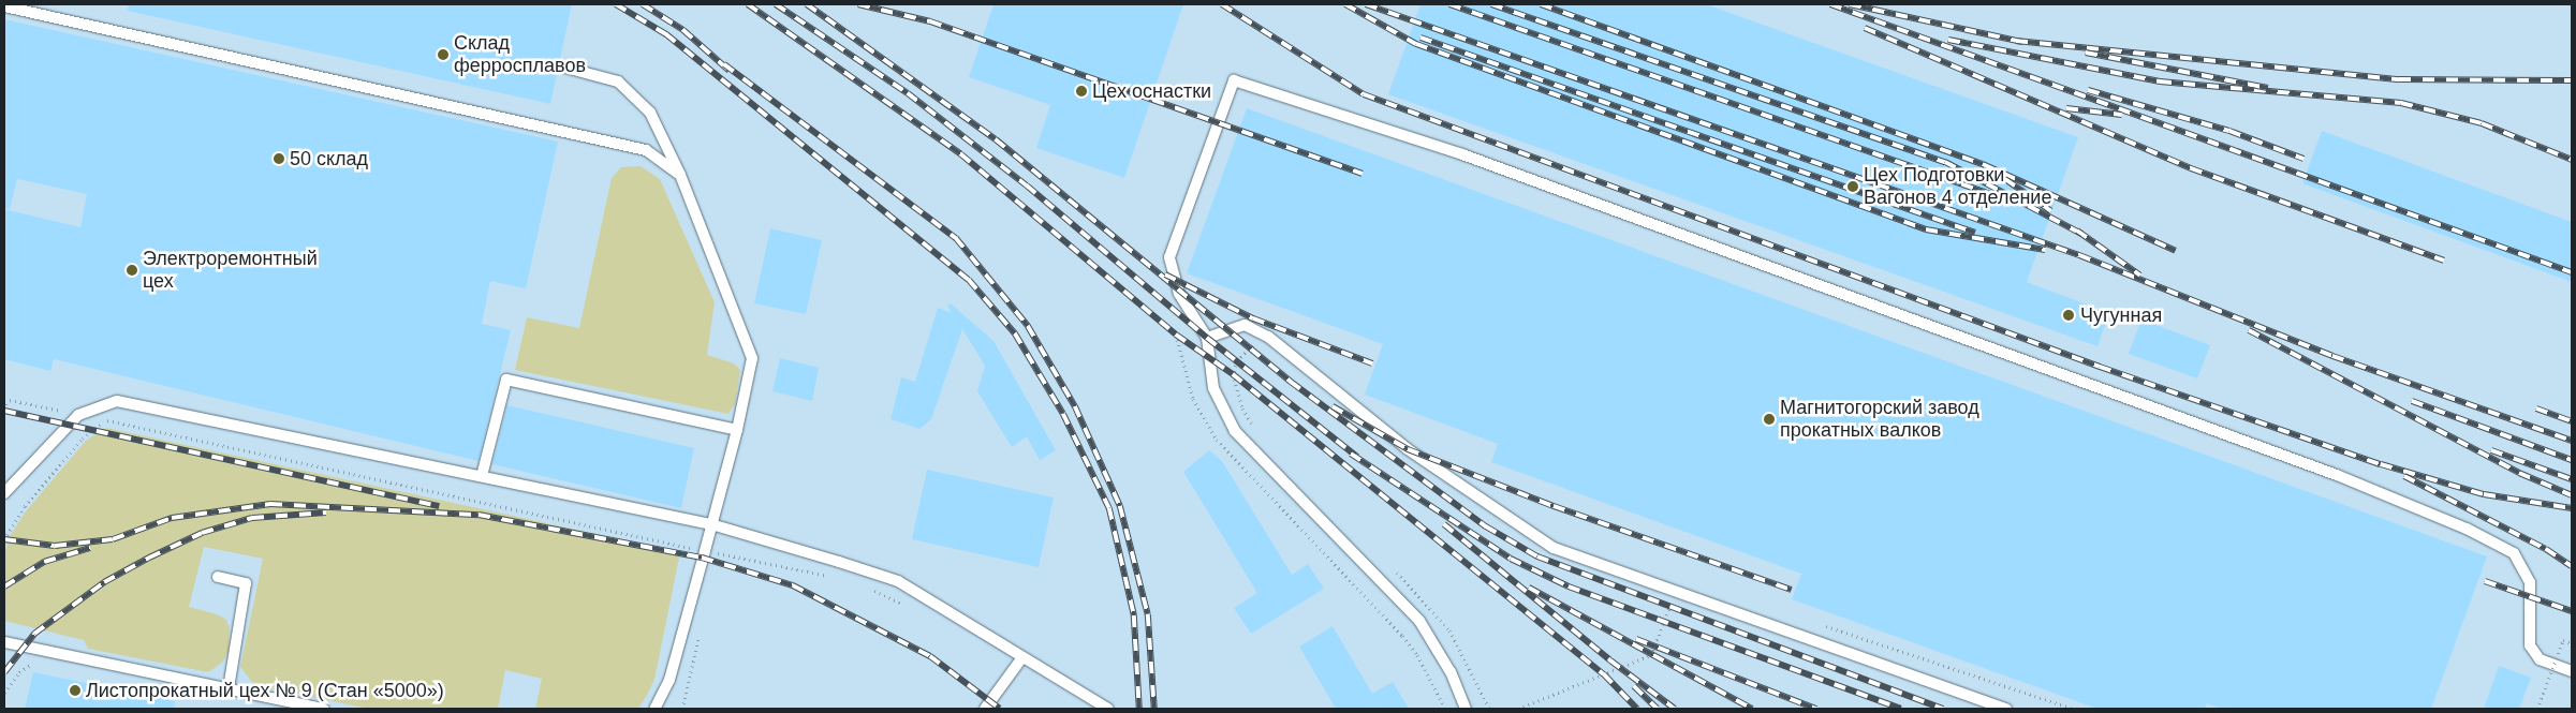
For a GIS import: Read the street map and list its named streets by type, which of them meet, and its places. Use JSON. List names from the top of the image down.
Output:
{
  "places": [
    "Склад ферросплавов",
    "Цех оснастки",
    "50 склад",
    "Цех Подготовки Вагонов 4 отделение",
    "Электроремонтный цех",
    "Чугунная",
    "Магнитогорский завод прокатных валков",
    "Листопрокатный цех № 9 (Стан «5000»)"
  ]
}
